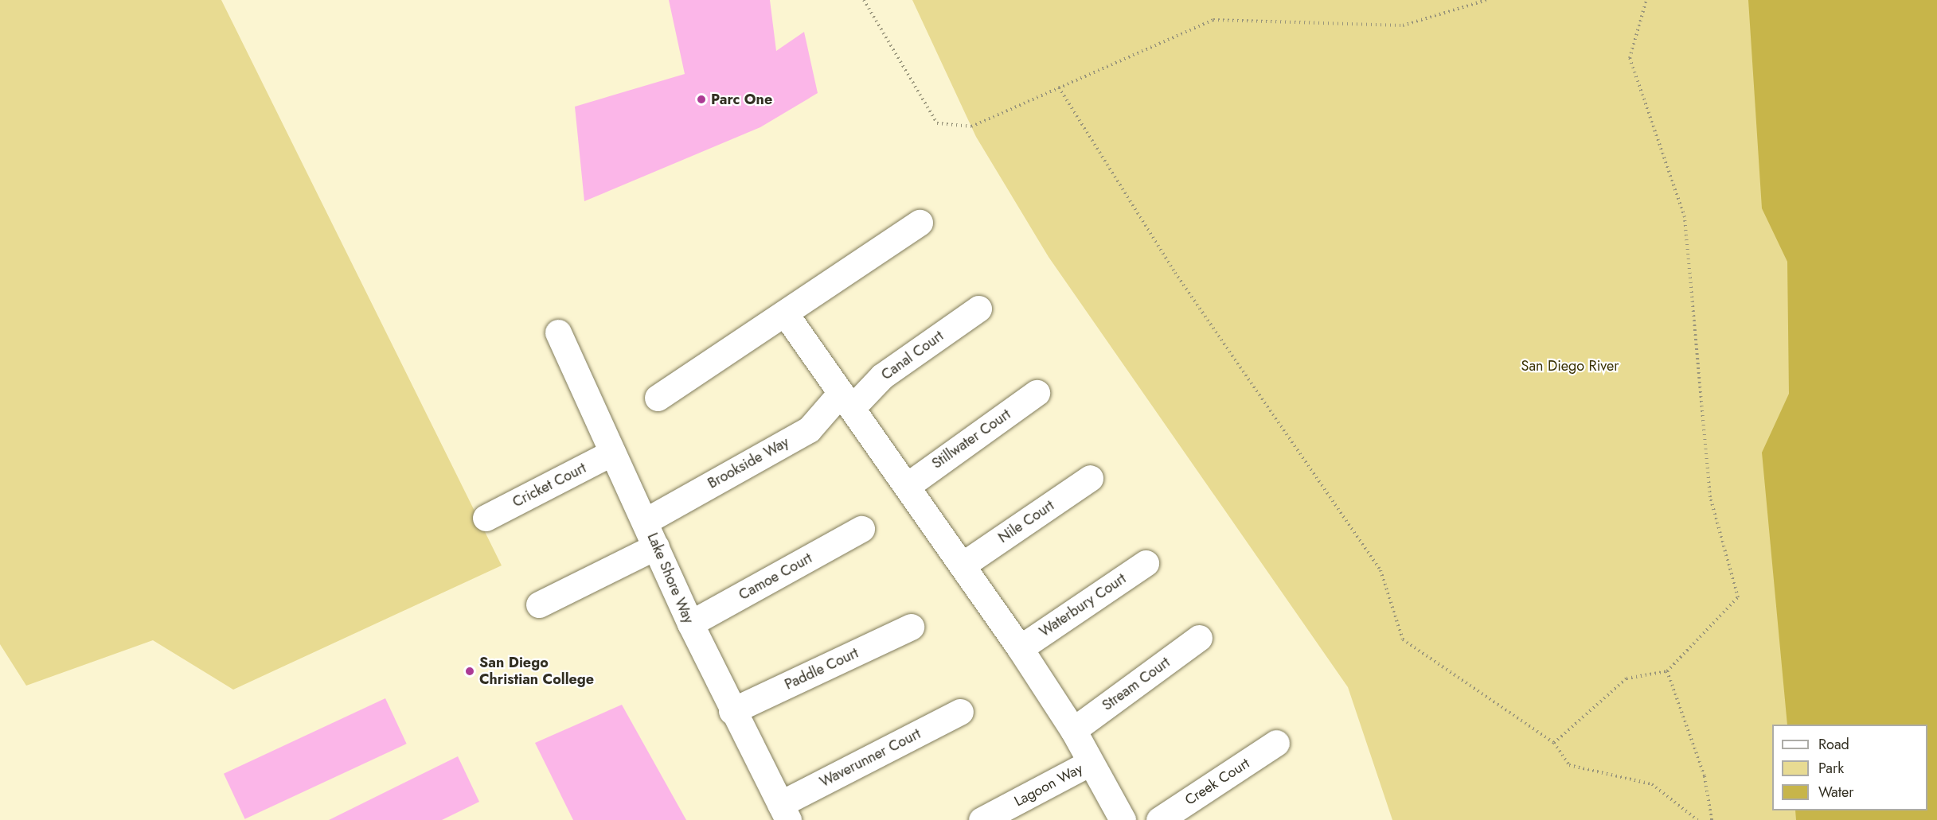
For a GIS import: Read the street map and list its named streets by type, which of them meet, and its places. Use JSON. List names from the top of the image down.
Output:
{
  "streets": {
    "street": [
      "Canal Court",
      "Stillwater Court",
      "Brookside Way",
      "Cricket Court",
      "Nile Court",
      "Camoe Court",
      "Lake Shore Way",
      "Waterbury Court",
      "Paddle Court",
      "Stream Court",
      "Waverunner Court",
      "Creek Court",
      "Lagoon Way"
    ]
  },
  "crossings": [
    ["Canal Court", "Brookside Way"],
    ["Brookside Way", "Lake Shore Way"],
    ["Cricket Court", "Lake Shore Way"],
    ["Camoe Court", "Lake Shore Way"],
    ["Lake Shore Way", "Paddle Court"],
    ["Lake Shore Way", "Waverunner Court"]
  ],
  "parks": ["San Diego River"],
  "places": ["Parc One", "San Diego Christian College"],
  "legend": ["Road", "Park", "Water"]
}
